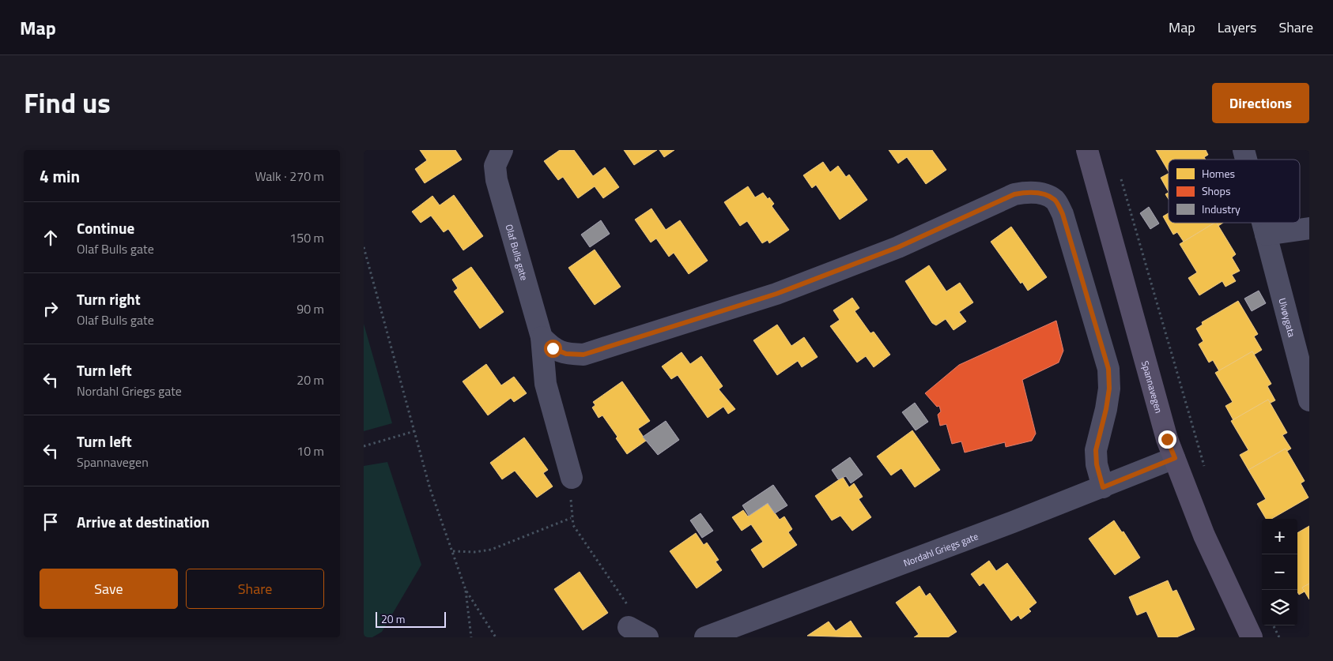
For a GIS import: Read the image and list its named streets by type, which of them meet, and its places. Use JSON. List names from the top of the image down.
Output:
{
  "streets": {
    "main road": ["Spannavegen"],
    "street": ["Olaf Bulls gate", "Ulvøygata", "Nordahl Griegs gate"]
  },
  "crossings": [
    ["Spannavegen", "Nordahl Griegs gate"]
  ],
  "legend": ["Homes", "Shops", "Industry"],
  "scale_bar": "20 m",
  "page": {
    "header": "Map",
    "nav": ["Map", "Layers", "Share"],
    "title": "Find us",
    "buttons": [
      "Directions",
      ["Save", "Share"]
    ],
    "heading": ["4 min", "Walk · 270 m"],
    "list": [
      ["Continue", "Olaf Bulls gate", "150 m"],
      ["Turn right", "Olaf Bulls gate", "90 m"],
      ["Turn left", "Nordahl Griegs gate", "20 m"],
      ["Turn left", "Spannavegen", "10 m"],
      "Arrive at destination"
    ],
    "map_buttons": ["+", "−"],
    "scale": "20 m"
  }
}
